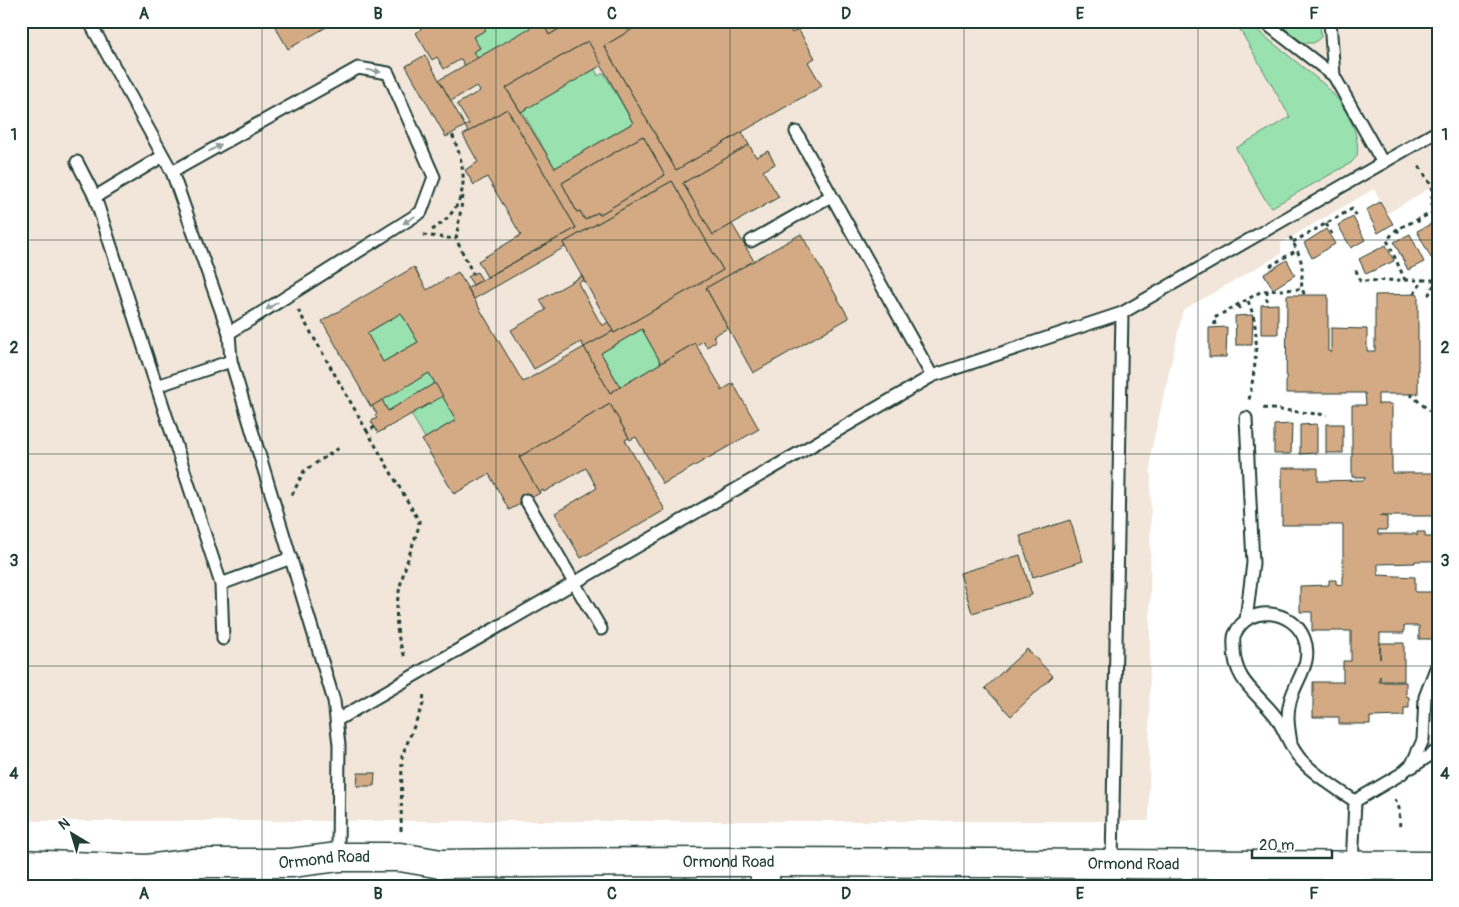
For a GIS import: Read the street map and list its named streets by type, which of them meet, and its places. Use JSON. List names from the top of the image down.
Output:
{
  "streets": {
    "main road": ["Ormond Road"]
  },
  "scale_bar": "20 m",
  "north": "top left",
  "grid": {
    "columns": [
      "A",
      "B",
      "C",
      "D",
      "E",
      "F"
    ],
    "rows": [
      "1",
      "2",
      "3",
      "4"
    ]
  }
}
